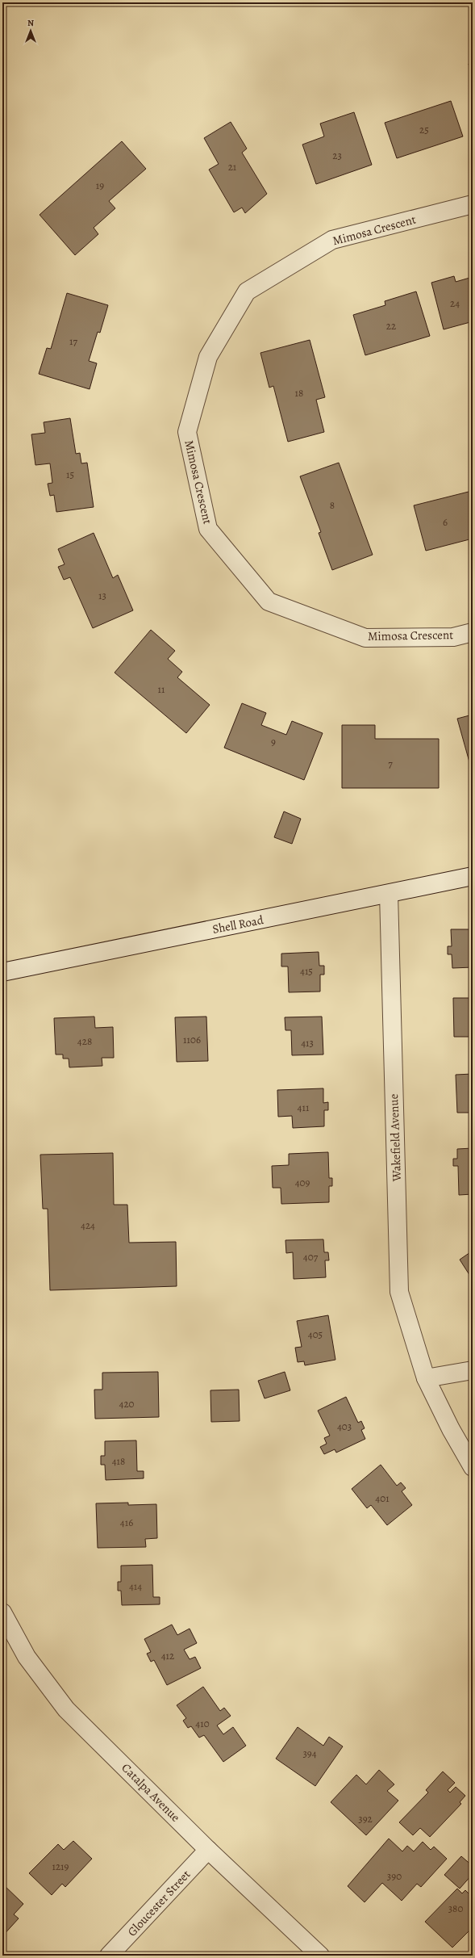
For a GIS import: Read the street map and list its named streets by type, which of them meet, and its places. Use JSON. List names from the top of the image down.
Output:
{
  "streets": {
    "street": [
      "Mimosa Crescent",
      "Shell Road",
      "Wakefield Avenue",
      "Catalpa Avenue",
      "Gloucester Street"
    ]
  },
  "crossings": [
    ["Shell Road", "Wakefield Avenue"],
    ["Catalpa Avenue", "Gloucester Street"]
  ],
  "house_numbers": [
    "25",
    "23",
    "21",
    "19",
    "24",
    "22",
    "17",
    "18",
    "15",
    "8",
    "6",
    "13",
    "11",
    "9",
    "7",
    "415",
    "1106",
    "428",
    "413",
    "411",
    "409",
    "424",
    "407",
    "405",
    "420",
    "403",
    "418",
    "401",
    "416",
    "414",
    "412",
    "410",
    "394",
    "392",
    "1219",
    "390",
    "380"
  ],
  "north": "top"
}
